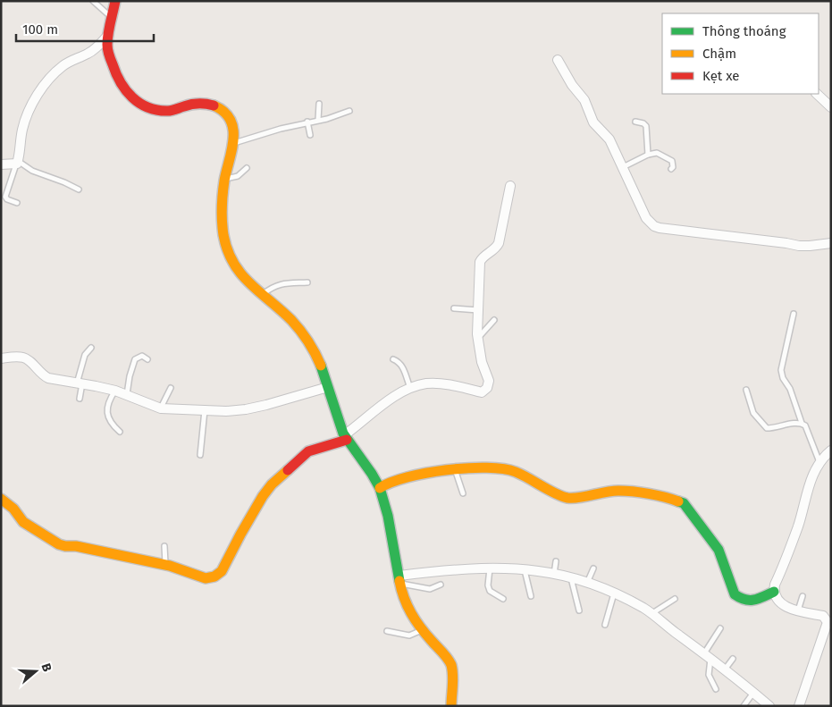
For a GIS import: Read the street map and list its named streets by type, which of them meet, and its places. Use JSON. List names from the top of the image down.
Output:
{
  "legend": ["Thông thoáng", "Chậm", "Kẹt xe"],
  "scale_bar": "100 m",
  "north": "right"
}
